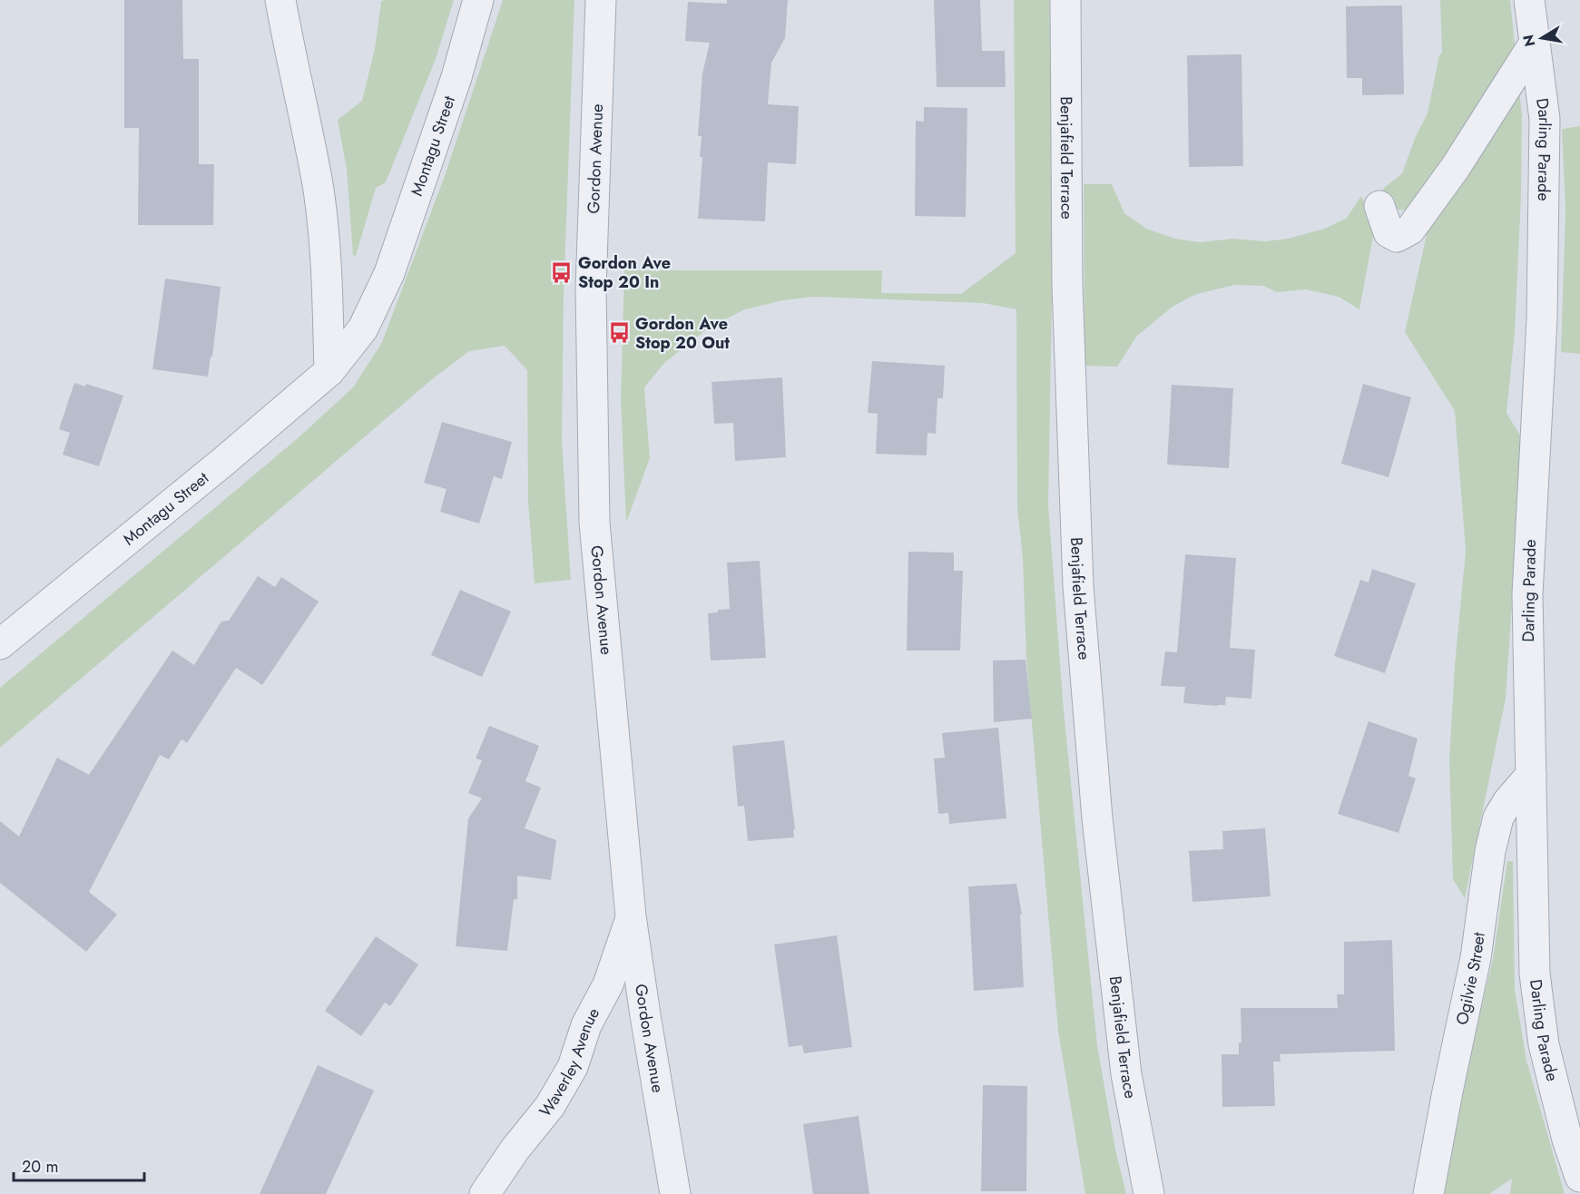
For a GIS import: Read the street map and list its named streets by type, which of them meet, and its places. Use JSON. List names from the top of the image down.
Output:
{
  "streets": {
    "street": [
      "Montagu Street",
      "Darling Parade",
      "Gordon Avenue",
      "Benjafield Terrace",
      "Ogilvie Street",
      "Waverley Avenue"
    ]
  },
  "crossings": [
    ["Darling Parade", "Ogilvie Street"],
    ["Gordon Avenue", "Waverley Avenue"]
  ],
  "places": {
    "bus stop": ["Gordon Ave Stop 20 In", "Gordon Ave Stop 20 Out"]
  },
  "scale_bar": "20 m",
  "north": "left"
}
